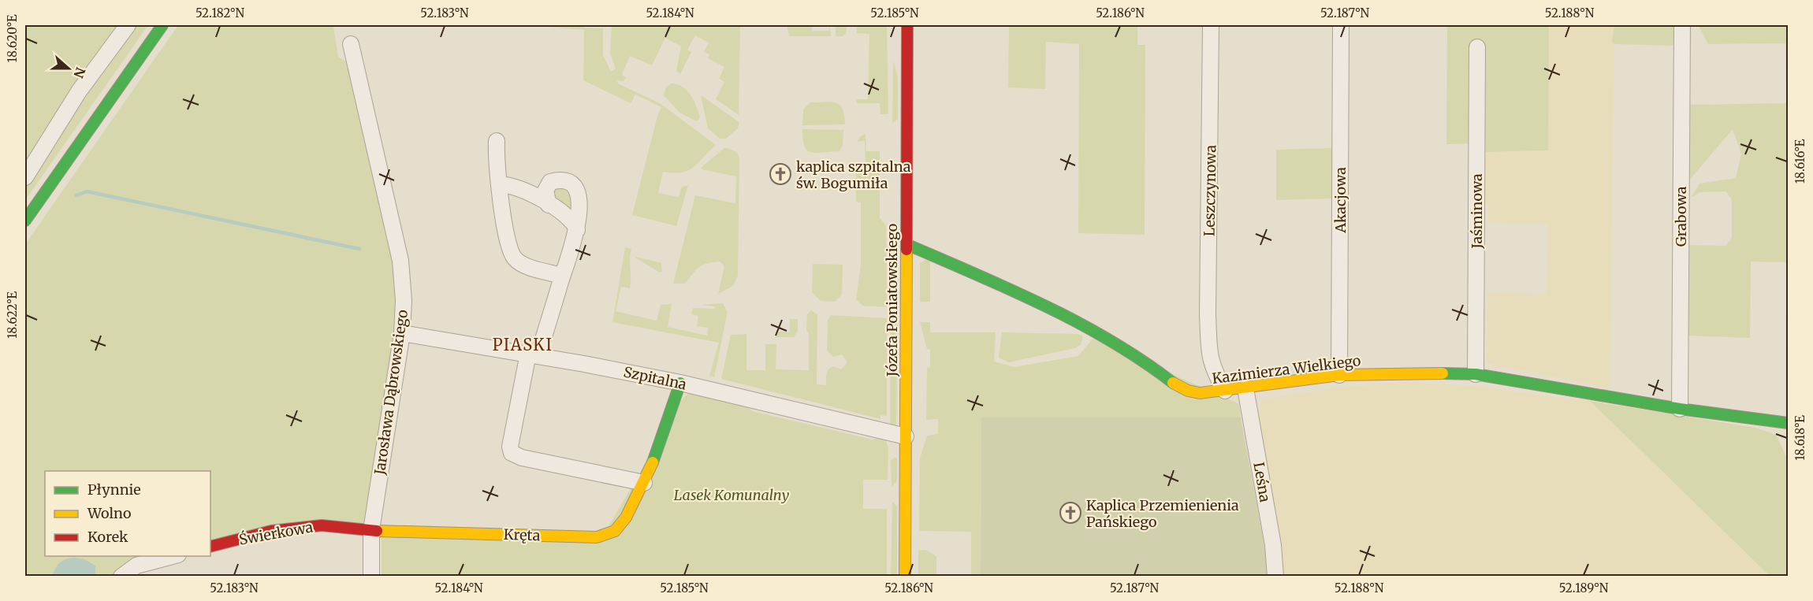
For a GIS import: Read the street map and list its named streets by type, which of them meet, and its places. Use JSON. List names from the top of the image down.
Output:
{
  "streets": {
    "street": [
      "Leszczynowa",
      "Akacjowa",
      "Jaśminowa",
      "Grabowa",
      "Józefa Poniatowskiego",
      "Kazimierza Wielkiego",
      "Szpitalna",
      "Jarosława Dąbrowskiego",
      "Leśna",
      "Świerkowa",
      "Kręta"
    ]
  },
  "crossings": [
    ["Leszczynowa", "Kazimierza Wielkiego"],
    ["Akacjowa", "Kazimierza Wielkiego"],
    ["Jaśminowa", "Kazimierza Wielkiego"],
    ["Grabowa", "Kazimierza Wielkiego"],
    ["Józefa Poniatowskiego", "Kazimierza Wielkiego"],
    ["Józefa Poniatowskiego", "Szpitalna"],
    ["Kazimierza Wielkiego", "Leśna"],
    ["Szpitalna", "Jarosława Dąbrowskiego"],
    ["Szpitalna", "Kręta"],
    ["Jarosława Dąbrowskiego", "Świerkowa"],
    ["Jarosława Dąbrowskiego", "Kręta"],
    ["Świerkowa", "Kręta"]
  ],
  "districts": ["PIASKI"],
  "parks": ["Lasek Komunalny"],
  "places": {
    "church": ["kaplica szpitalna św. Bogumiła", "Kaplica Przemienienia Pańskiego"]
  },
  "legend": ["Płynnie", "Wolno", "Korek"],
  "north": "right",
  "coordinates": [
    "52.182°N",
    "52.183°N",
    "52.184°N",
    "52.185°N",
    "52.186°N",
    "52.187°N",
    "52.188°N",
    "18.620°E",
    "18.616°E",
    "18.622°E",
    "18.618°E",
    "52.189°N"
  ]
}
